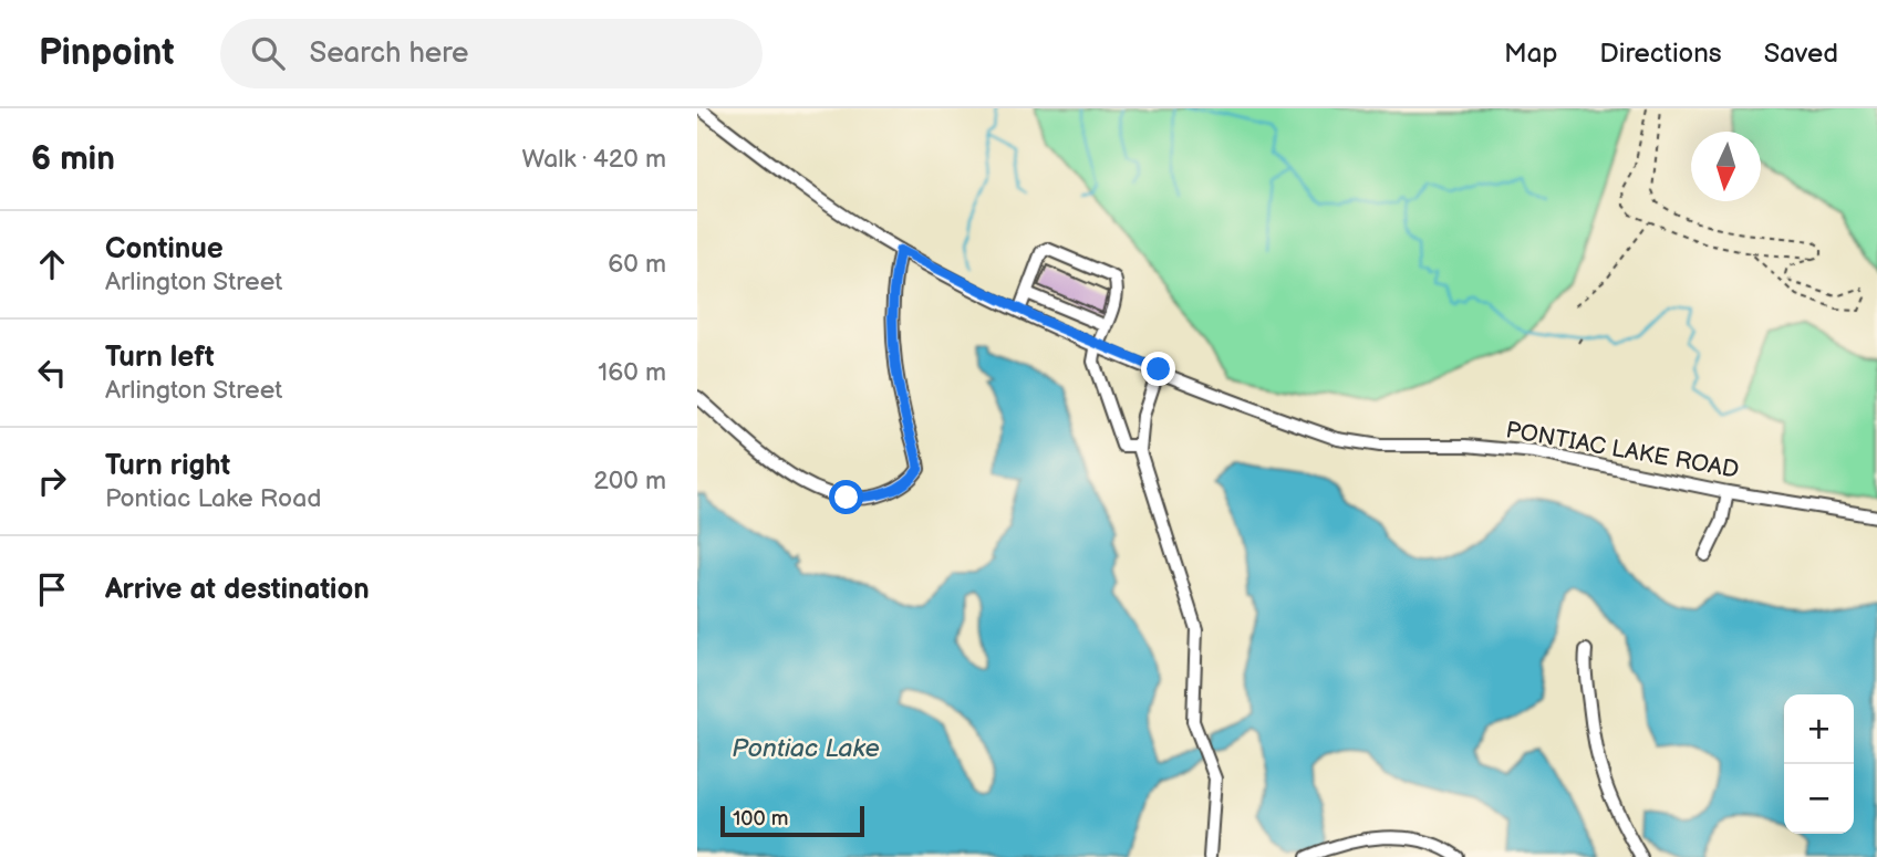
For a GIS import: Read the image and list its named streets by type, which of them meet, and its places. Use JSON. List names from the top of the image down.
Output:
{
  "streets": {
    "street": ["PONTIAC LAKE ROAD"]
  },
  "water": ["Pontiac Lake"],
  "scale_bar": "100 m",
  "north": "bottom",
  "page": {
    "header": "Pinpoint",
    "search": "Search here",
    "nav": ["Map", "Directions", "Saved"],
    "heading": ["6 min", "Walk · 420 m"],
    "list": [
      ["Continue", "Arlington Street", "60 m"],
      ["Turn left", "Arlington Street", "160 m"],
      ["Turn right", "Pontiac Lake Road", "200 m"],
      "Arrive at destination"
    ],
    "map_buttons": ["+", "−"],
    "scale": "100 m"
  }
}
